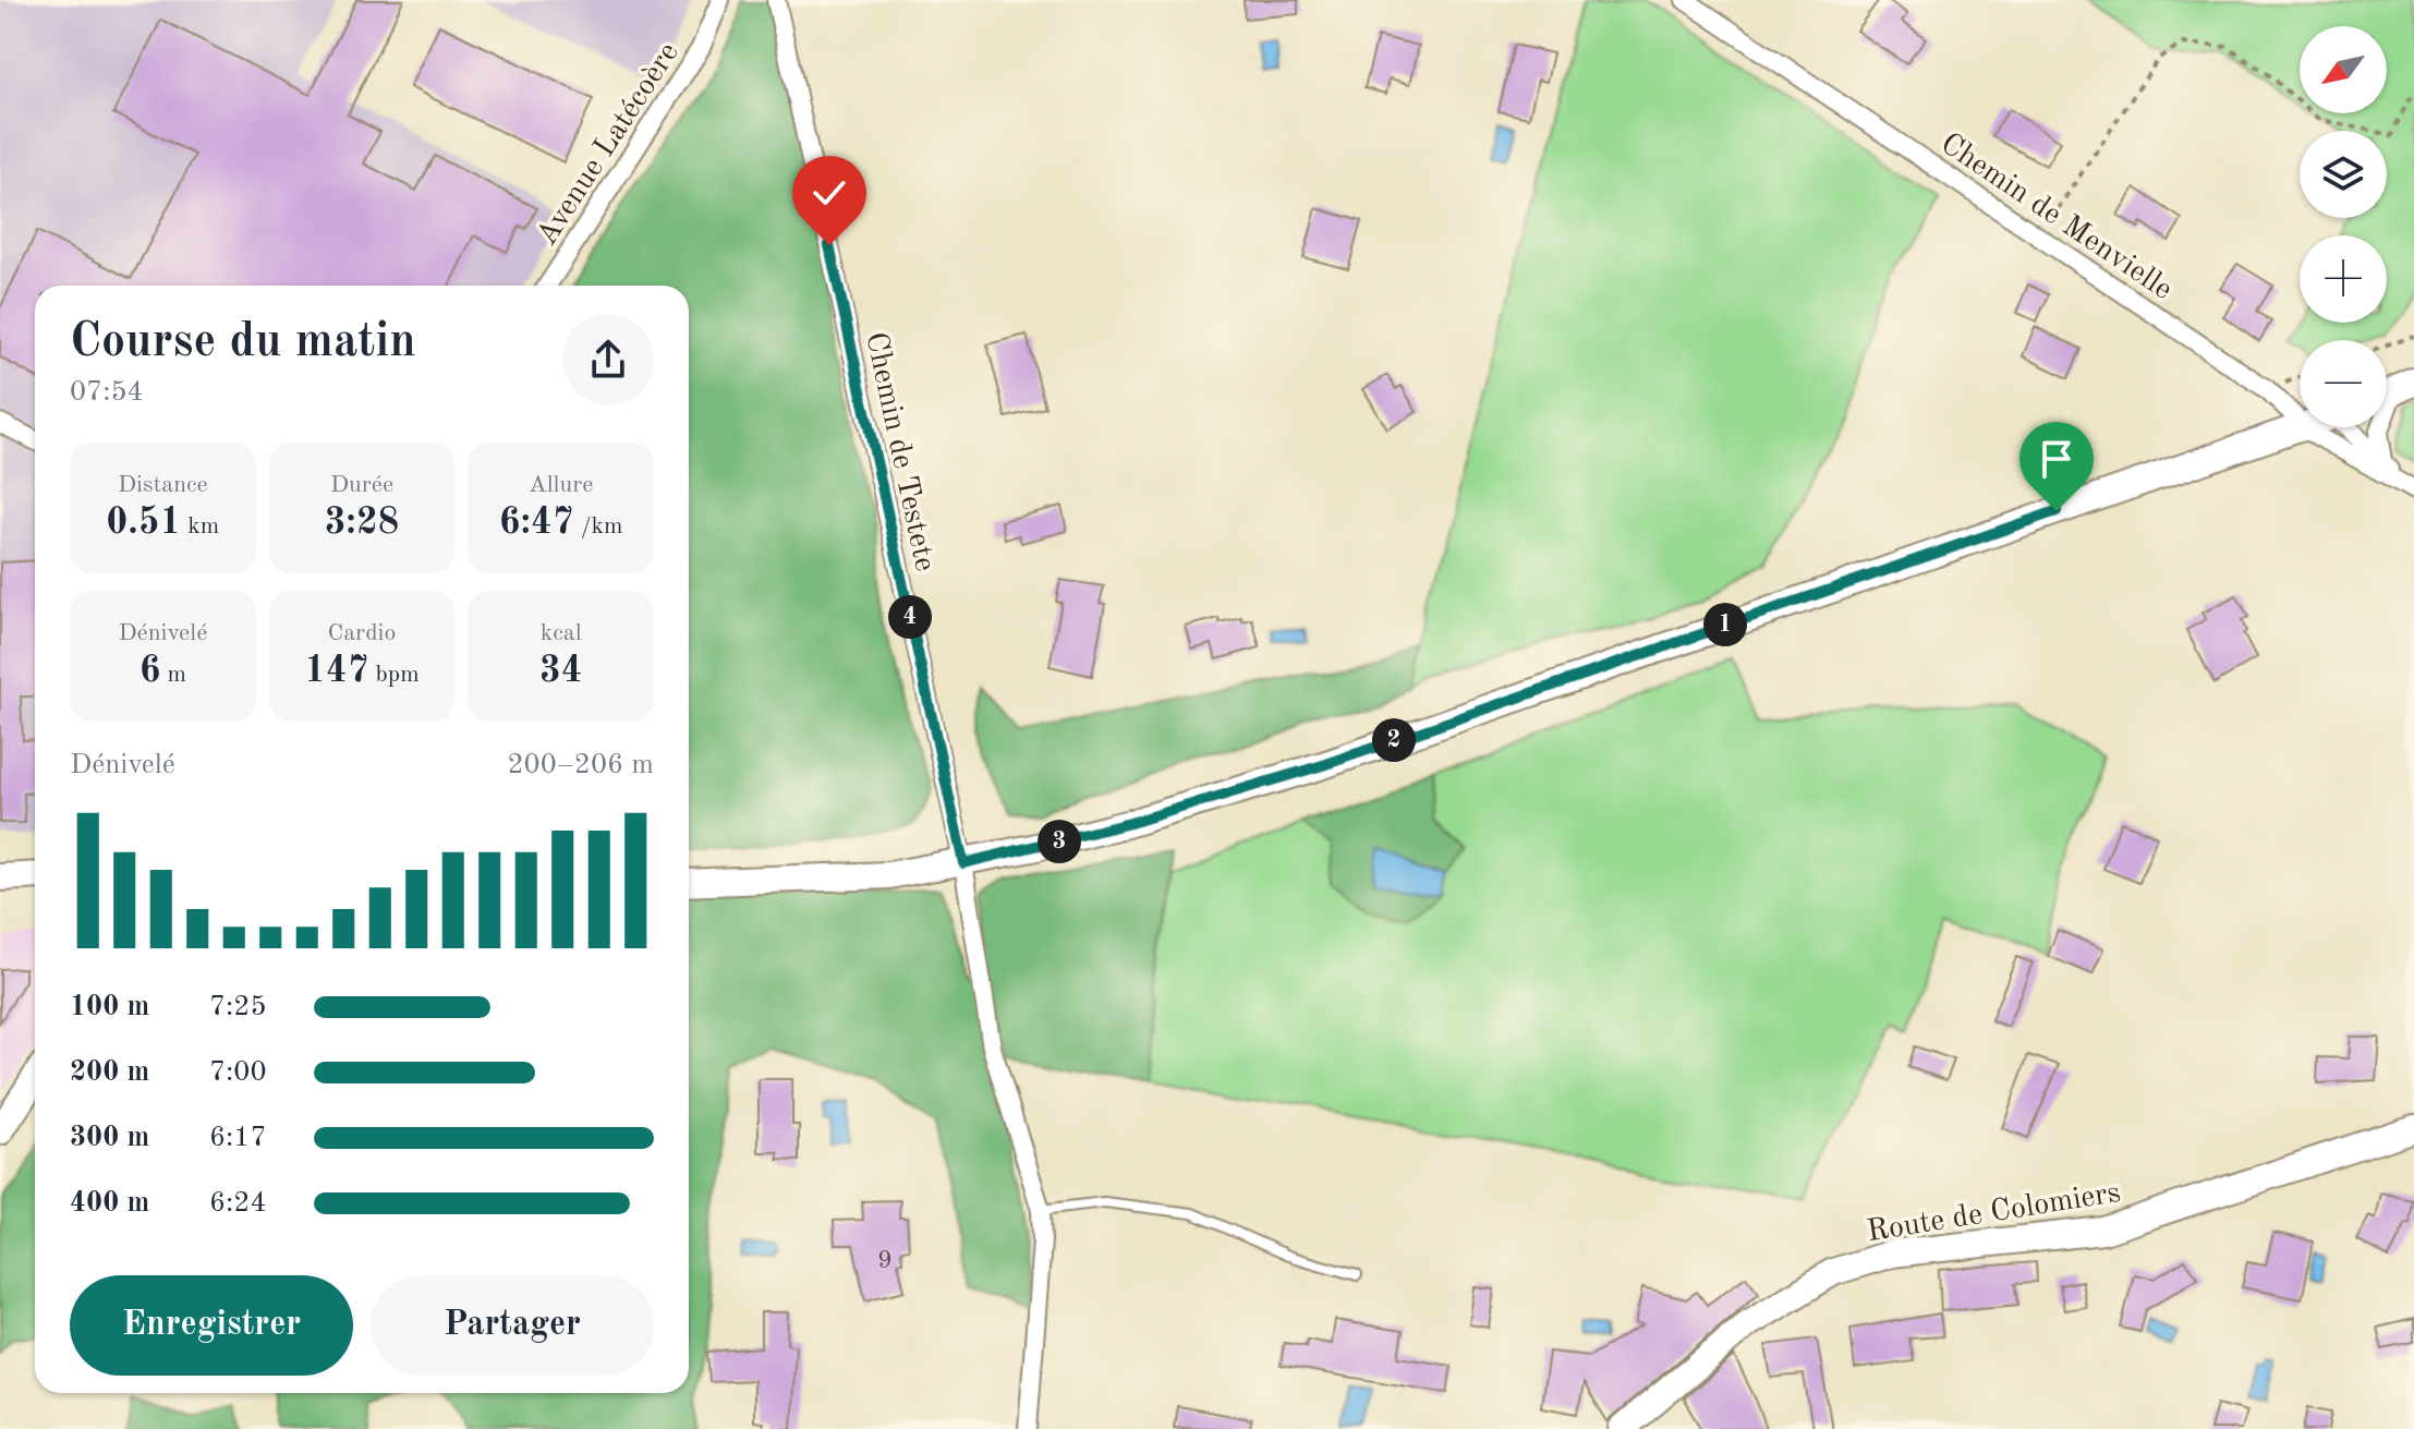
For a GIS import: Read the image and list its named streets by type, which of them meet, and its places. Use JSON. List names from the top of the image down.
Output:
{
  "streets": {
    "main road": ["Route de Colomiers"],
    "street": ["Avenue Latécoère", "Chemin de Menvielle", "Chemin de Testete"]
  },
  "house_numbers": ["9"],
  "north": "bottom left",
  "page": {
    "map_buttons": ["+", "−"],
    "heading": ["Course du matin", "07:54"],
    "stats": [
      ["Distance", "0.51 km"],
      ["Durée", "3:28"],
      ["Allure", "6:47 /km"],
      ["Dénivelé", "6 m"],
      ["Cardio", "147 bpm"],
      ["kcal", "34"]
    ],
    "pins": [
      "4",
      "1",
      "2",
      "3"
    ],
    "chart": ["Dénivelé", "200–206 m"],
    "list": [
      {
        "name": "100 m",
        "note": "7:25"
      },
      {
        "name": "200 m",
        "note": "7:00"
      },
      {
        "name": "300 m",
        "note": "6:17"
      },
      {
        "name": "400 m",
        "note": "6:24"
      }
    ],
    "buttons": ["Enregistrer", "Partager"]
  }
}
